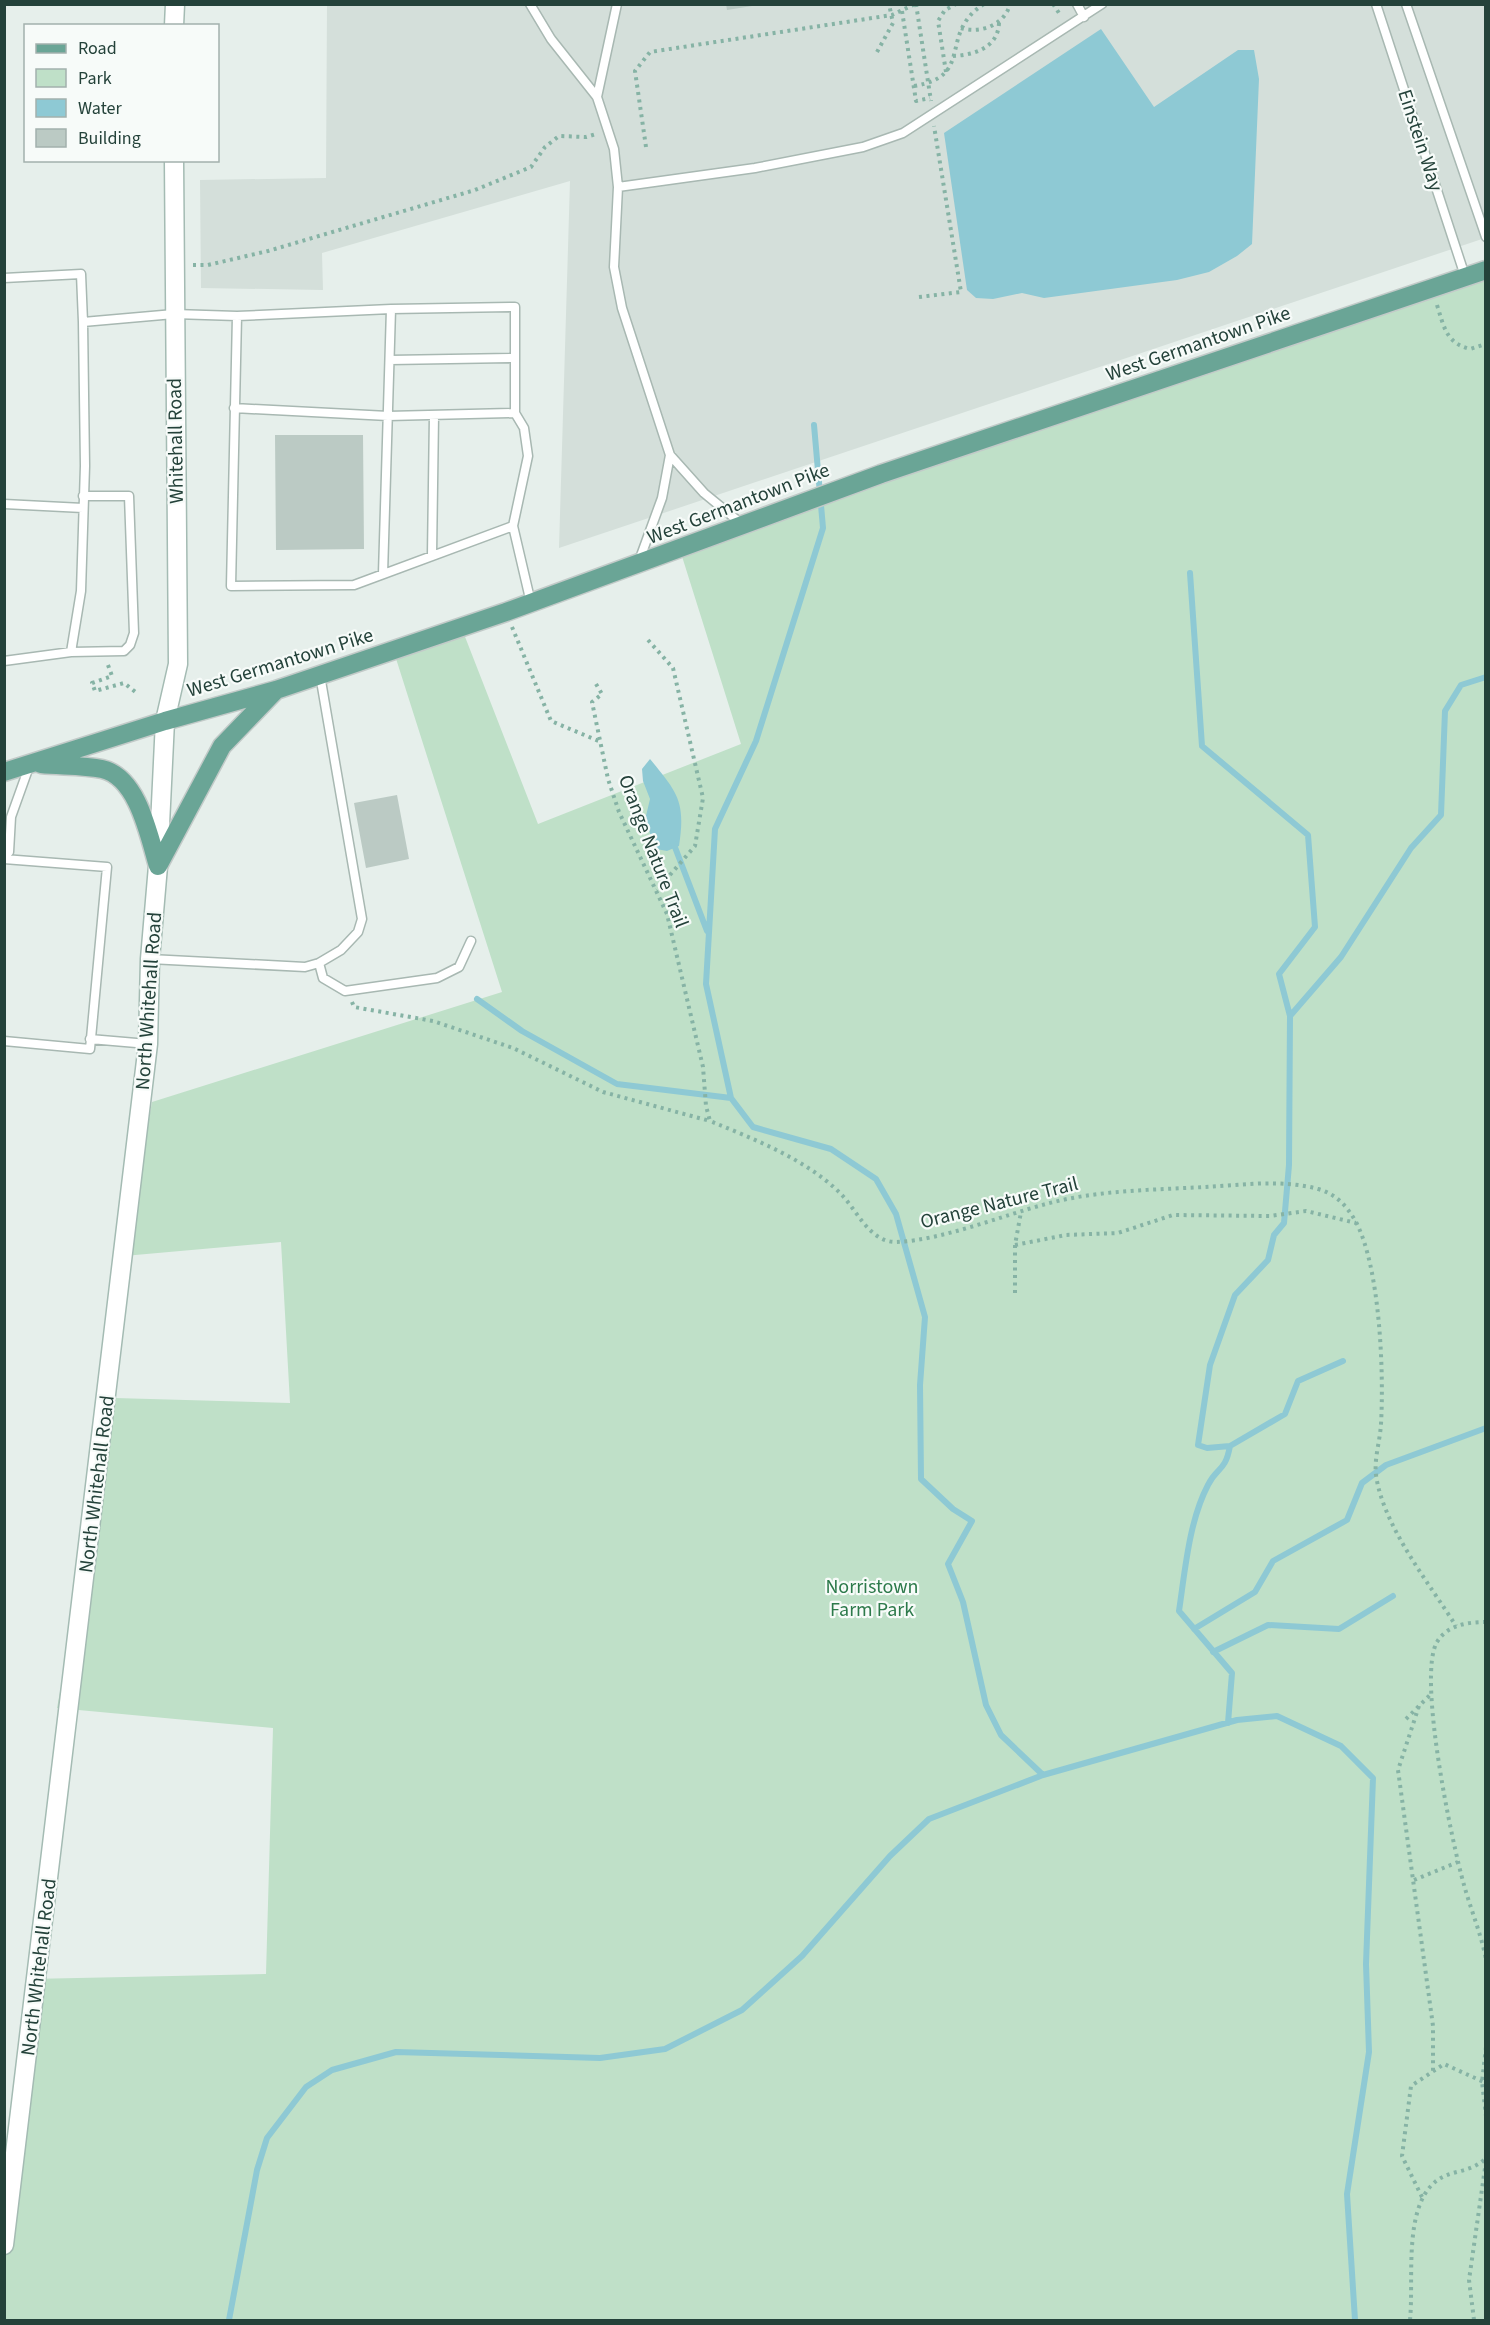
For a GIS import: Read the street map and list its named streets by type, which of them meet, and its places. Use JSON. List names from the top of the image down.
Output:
{
  "streets": {
    "main road": ["West Germantown Pike", "Whitehall Road", "North Whitehall Road"],
    "lane": ["Einstein Way"],
    "path": ["Orange Nature Trail"]
  },
  "crossings": [
    ["Einstein Way", "West Germantown Pike"],
    ["West Germantown Pike", "Whitehall Road"],
    ["West Germantown Pike", "North Whitehall Road"],
    ["Whitehall Road", "North Whitehall Road"]
  ],
  "parks": ["Norristown Farm Park"],
  "legend": [
    "Road",
    "Park",
    "Water",
    "Building"
  ]
}
